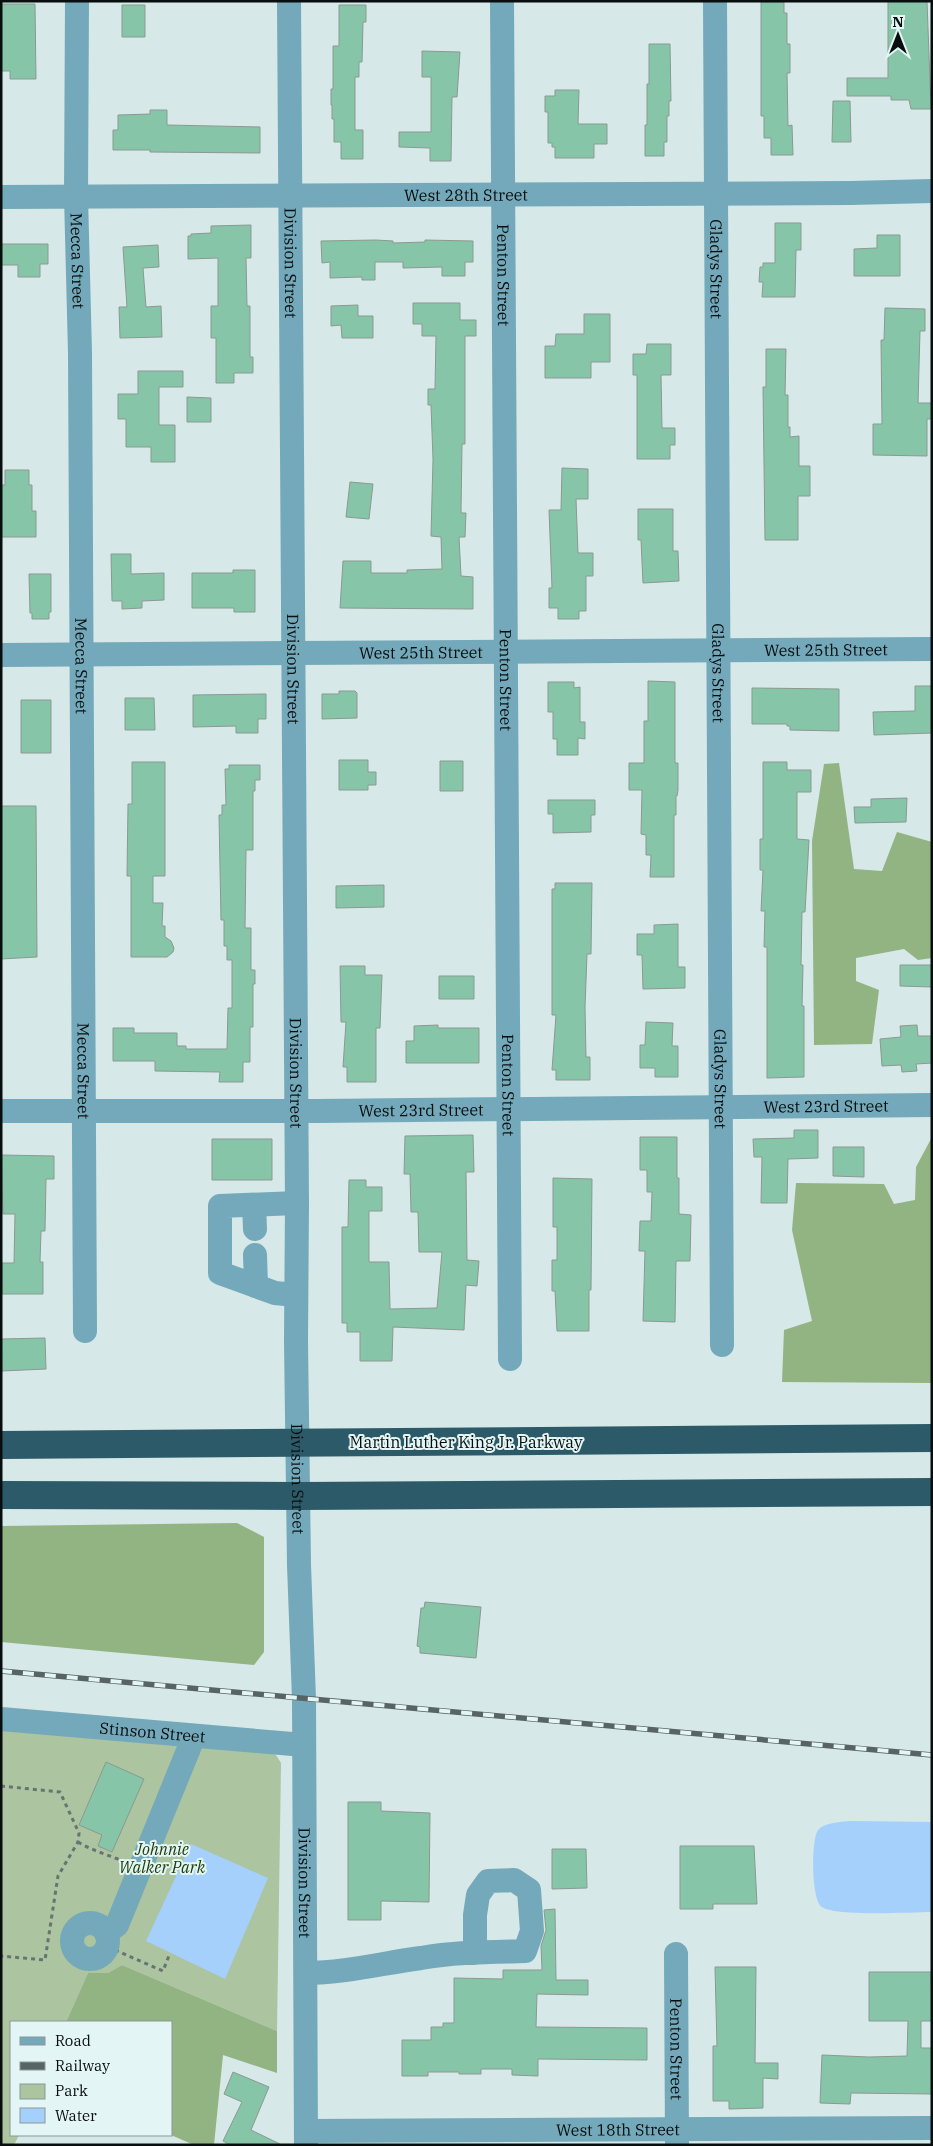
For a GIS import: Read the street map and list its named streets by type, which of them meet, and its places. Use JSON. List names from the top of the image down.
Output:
{
  "streets": {
    "highway": ["Martin Luther King Jr. Parkway"],
    "street": [
      "West 28th Street",
      "Mecca Street",
      "Division Street",
      "Gladys Street",
      "Penton Street",
      "West 25th Street",
      "West 23rd Street",
      "Stinson Street",
      "West 18th Street"
    ]
  },
  "crossings": [
    ["West 28th Street", "Mecca Street"],
    ["West 28th Street", "Division Street"],
    ["West 28th Street", "Gladys Street"],
    ["West 28th Street", "Penton Street"],
    ["Mecca Street", "West 25th Street"],
    ["Mecca Street", "West 23rd Street"],
    ["Division Street", "West 25th Street"],
    ["Division Street", "West 23rd Street"],
    ["Division Street", "Martin Luther King Jr. Parkway"],
    ["Division Street", "Stinson Street"],
    ["Division Street", "West 18th Street"],
    ["Gladys Street", "West 25th Street"],
    ["Gladys Street", "West 23rd Street"],
    ["Penton Street", "West 25th Street"],
    ["Penton Street", "West 23rd Street"],
    ["Penton Street", "West 18th Street"]
  ],
  "parks": ["Johnnie Walker Park"],
  "legend": [
    "Road",
    "Railway",
    "Park",
    "Water"
  ],
  "north": "top"
}
